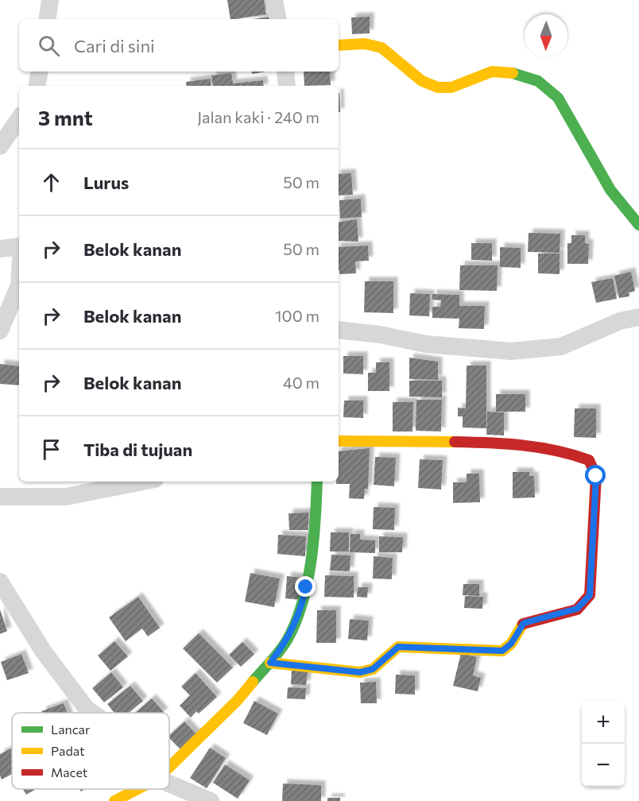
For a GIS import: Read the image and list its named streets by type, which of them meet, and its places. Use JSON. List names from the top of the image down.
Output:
{
  "legend": ["Lancar", "Padat", "Macet"],
  "north": "bottom",
  "page": {
    "search": "Cari di sini",
    "heading": ["3 mnt", "Jalan kaki · 240 m"],
    "list": [
      ["Lurus", "50 m"],
      ["Belok kanan", "50 m"],
      ["Belok kanan", "100 m"],
      ["Belok kanan", "40 m"],
      "Tiba di tujuan"
    ],
    "map_buttons": ["+", "−"]
  }
}
